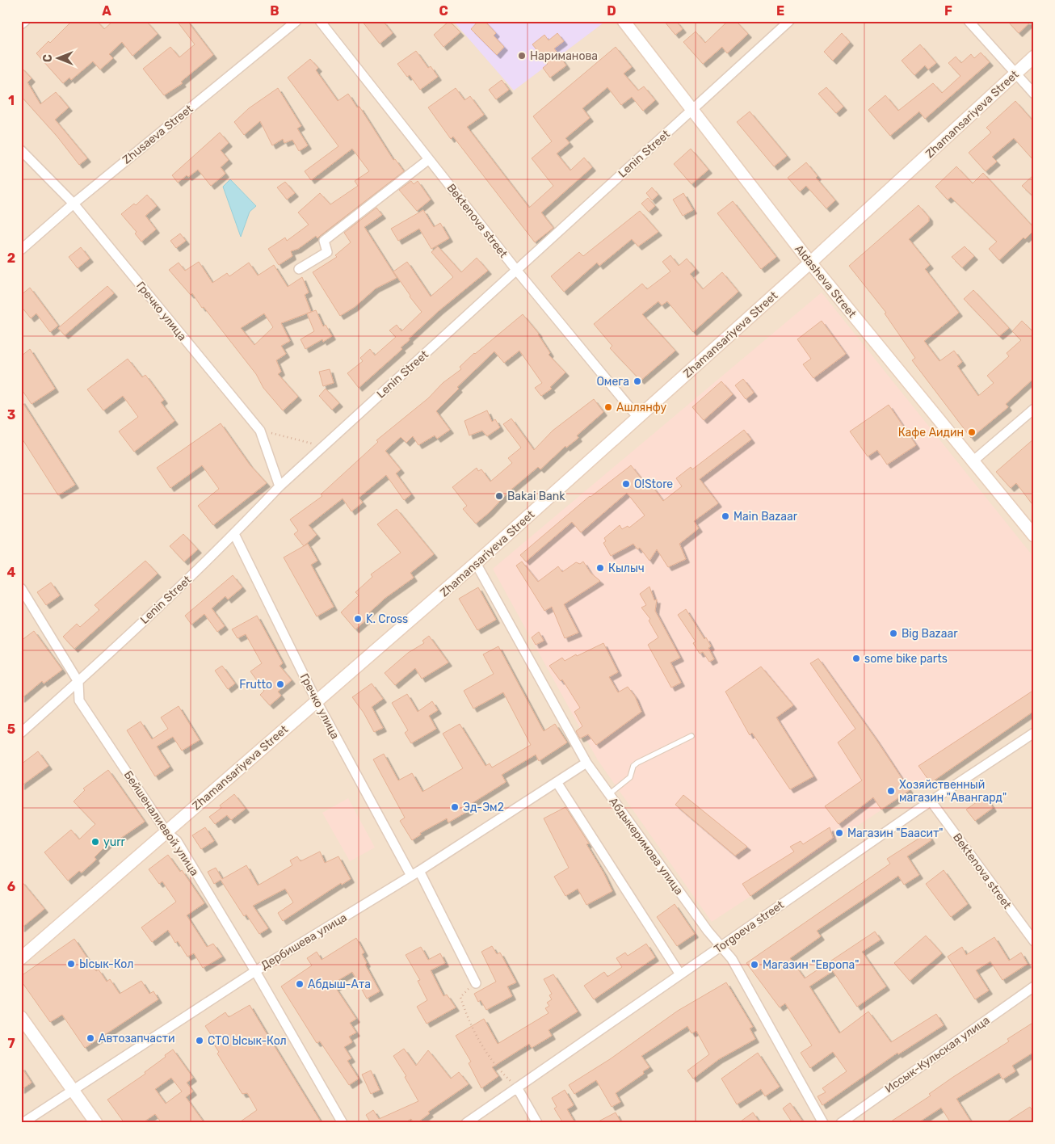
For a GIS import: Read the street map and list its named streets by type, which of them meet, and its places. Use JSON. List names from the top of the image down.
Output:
{
  "streets": {
    "main road": ["Zhamansariyeva Street", "Aldasheva Street"],
    "street": [
      "Zhusaeva Street",
      "Lenin Street",
      "Bektenova street",
      "Гречко улица",
      "Бейшеналиевой улица",
      "Абдыкеримова улица",
      "Torgoeva street",
      "Дербишева улица",
      "Иссык-Кульская улица"
    ]
  },
  "crossings": [
    ["Zhamansariyeva Street", "Bektenova street"],
    ["Zhamansariyeva Street", "Aldasheva Street"],
    ["Zhamansariyeva Street", "Гречко улица"],
    ["Zhamansariyeva Street", "Бейшеналиевой улица"],
    ["Zhamansariyeva Street", "Абдыкеримова улица"],
    ["Zhusaeva Street", "Гречко улица"],
    ["Lenin Street", "Bektenova street"],
    ["Lenin Street", "Aldasheva Street"],
    ["Lenin Street", "Гречко улица"],
    ["Lenin Street", "Бейшеналиевой улица"],
    ["Bektenova street", "Torgoeva street"],
    ["Гречко улица", "Дербишева улица"],
    ["Бейшеналиевой улица", "Дербишева улица"],
    ["Абдыкеримова улица", "Torgoeva street"],
    ["Абдыкеримова улица", "Дербишева улица"]
  ],
  "places": [
    "Нариманова",
    "Омега",
    "Ашлянфу",
    "Кафе Аидин",
    "O!Store",
    "Bakai Bank",
    "Main Bazaar",
    "Кылыч",
    "K. Cross",
    "Big Bazaar",
    "some bike parts",
    "Frutto",
    "Хозяйственный магазин \"Авангард\"",
    "Эд-Эм2",
    "Магазин \"Баасит\"",
    "yurr",
    "Ысык-Кол",
    "Магазин \"Европа\"",
    "Абдыш-Ата",
    "Автозапчасти",
    "СТО Ысык-Кол"
  ],
  "north": "left",
  "grid": {
    "columns": [
      "A",
      "B",
      "C",
      "D",
      "E",
      "F"
    ],
    "rows": [
      "1",
      "2",
      "3",
      "4",
      "5",
      "6",
      "7"
    ]
  }
}
